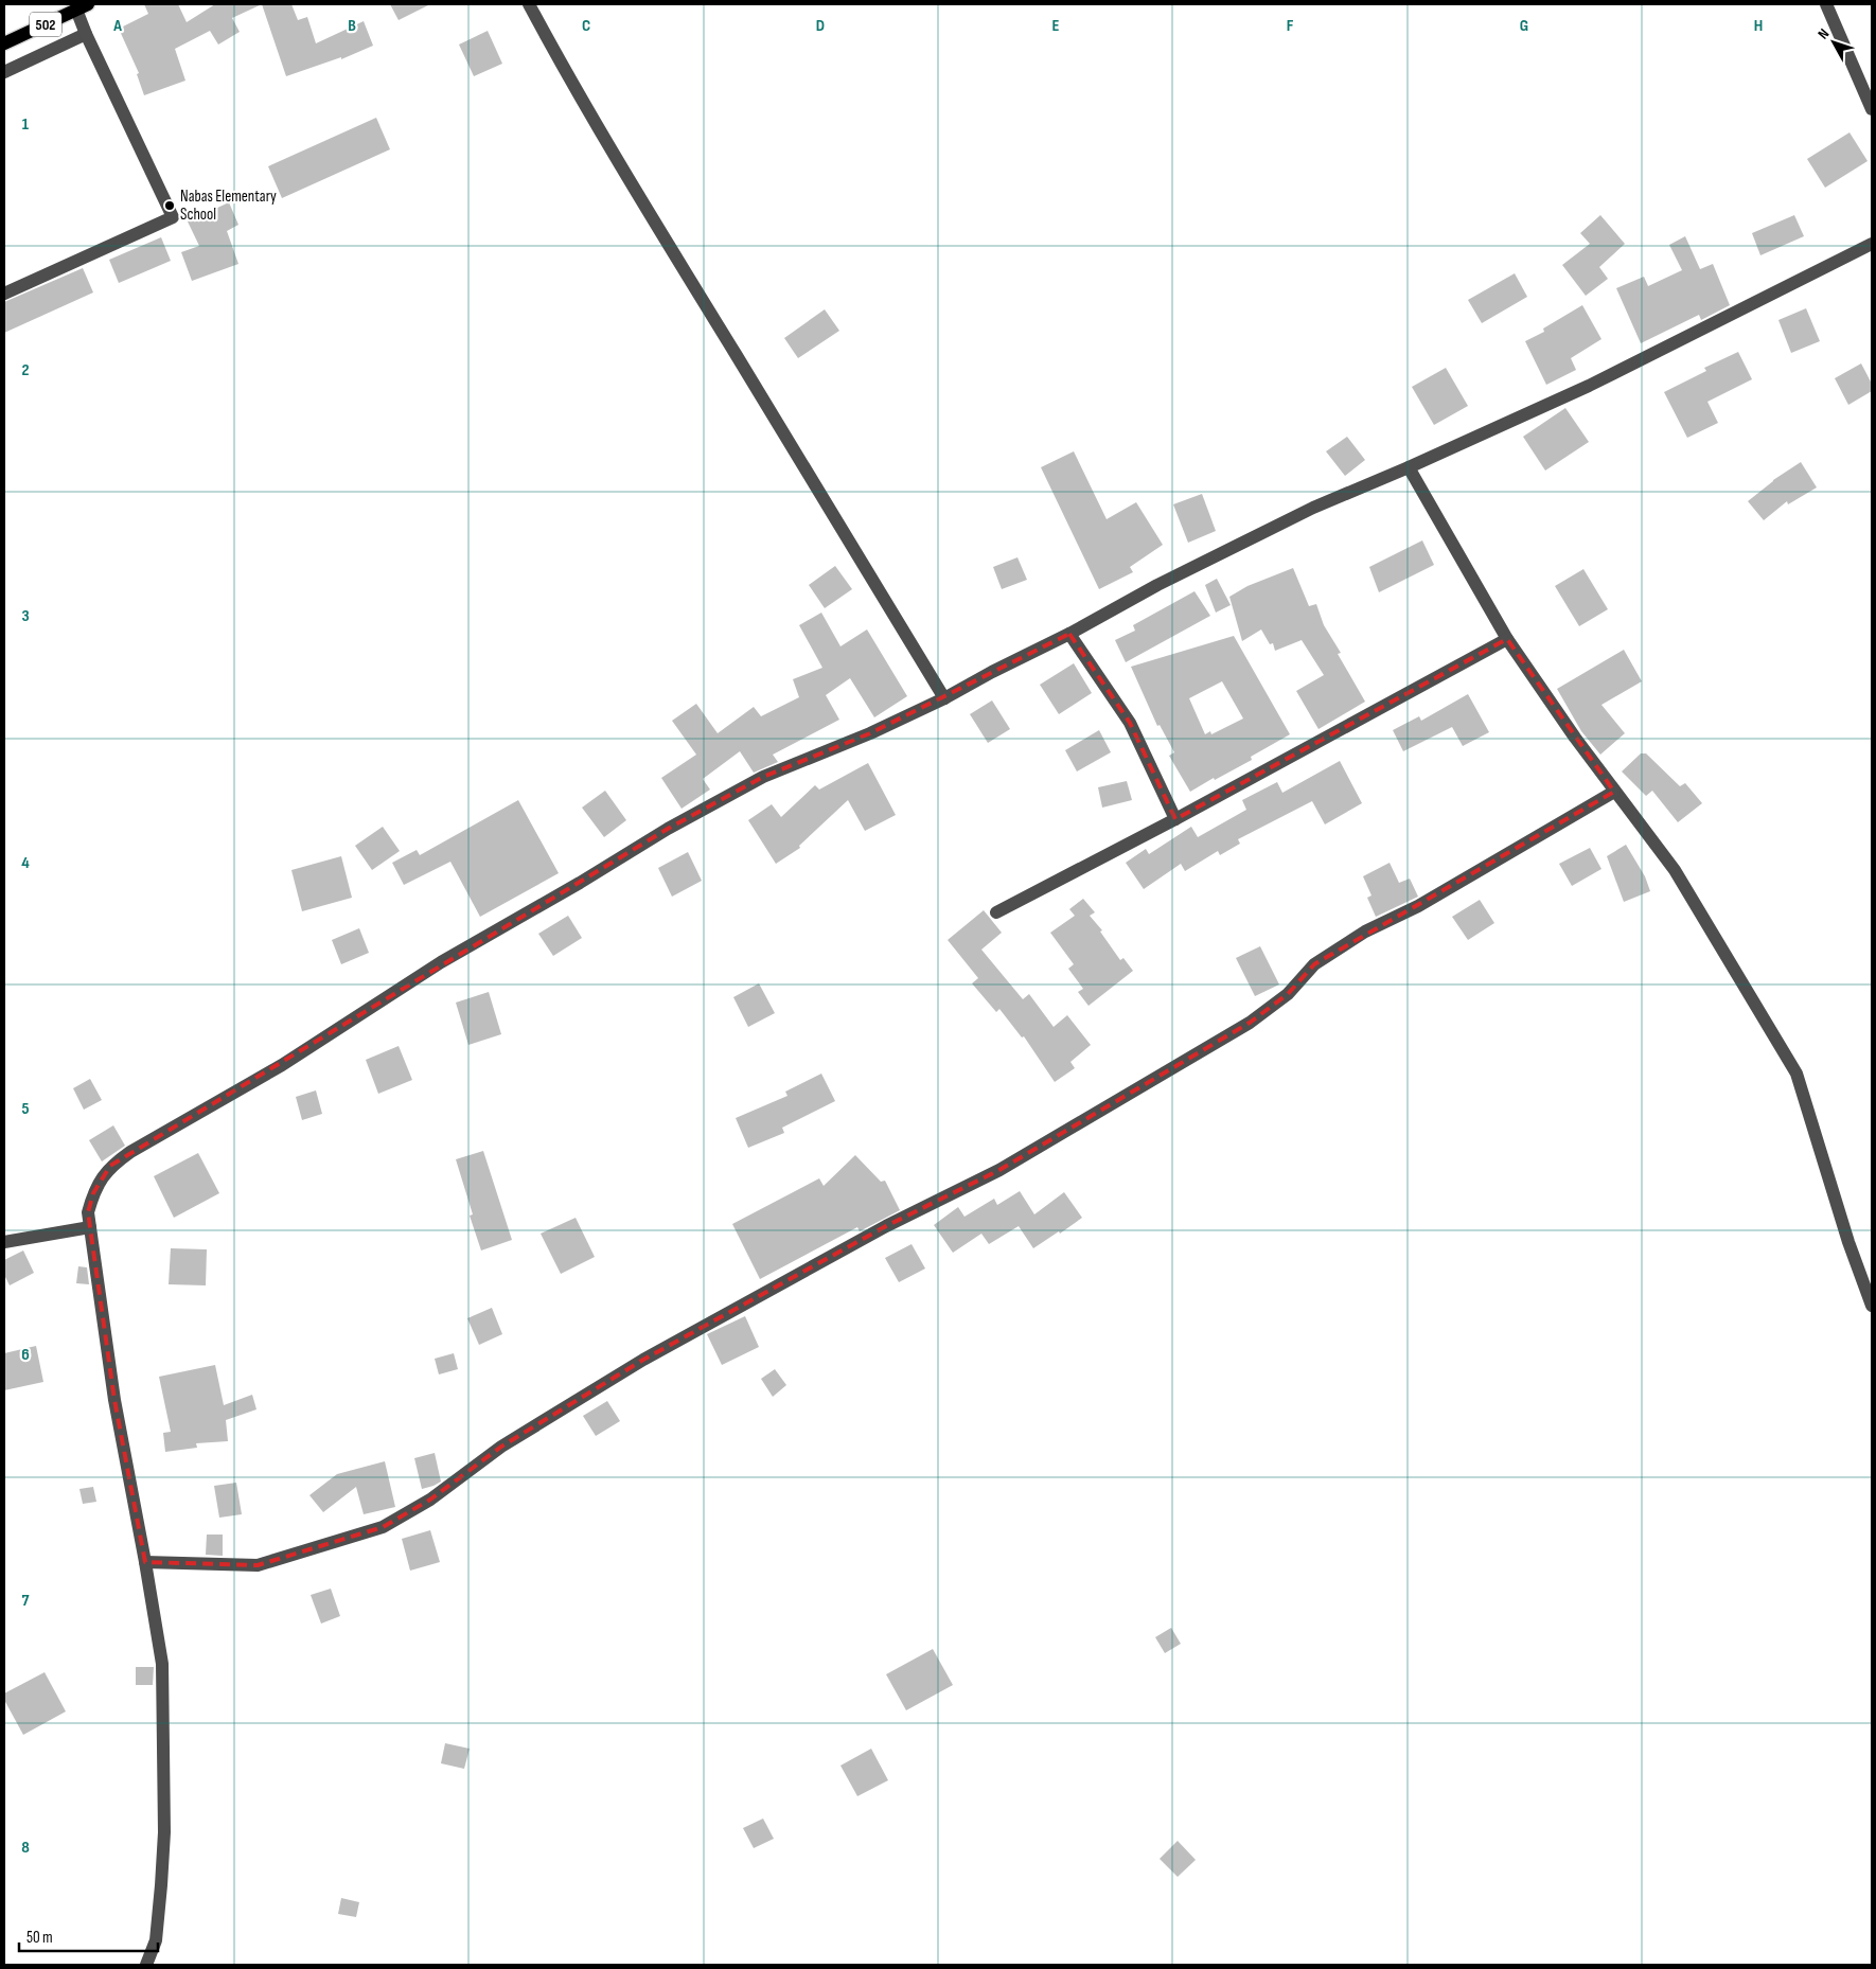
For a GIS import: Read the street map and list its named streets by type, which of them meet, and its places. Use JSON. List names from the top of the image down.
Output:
{
  "streets": {
    "main road": ["502"]
  },
  "places": ["Nabas Elementary School"],
  "scale_bar": "50 m",
  "north": "top left",
  "grid": {
    "columns": [
      "A",
      "B",
      "C",
      "D",
      "E",
      "F",
      "G",
      "H"
    ],
    "rows": [
      "1",
      "2",
      "3",
      "4",
      "5",
      "6",
      "7",
      "8"
    ]
  }
}
